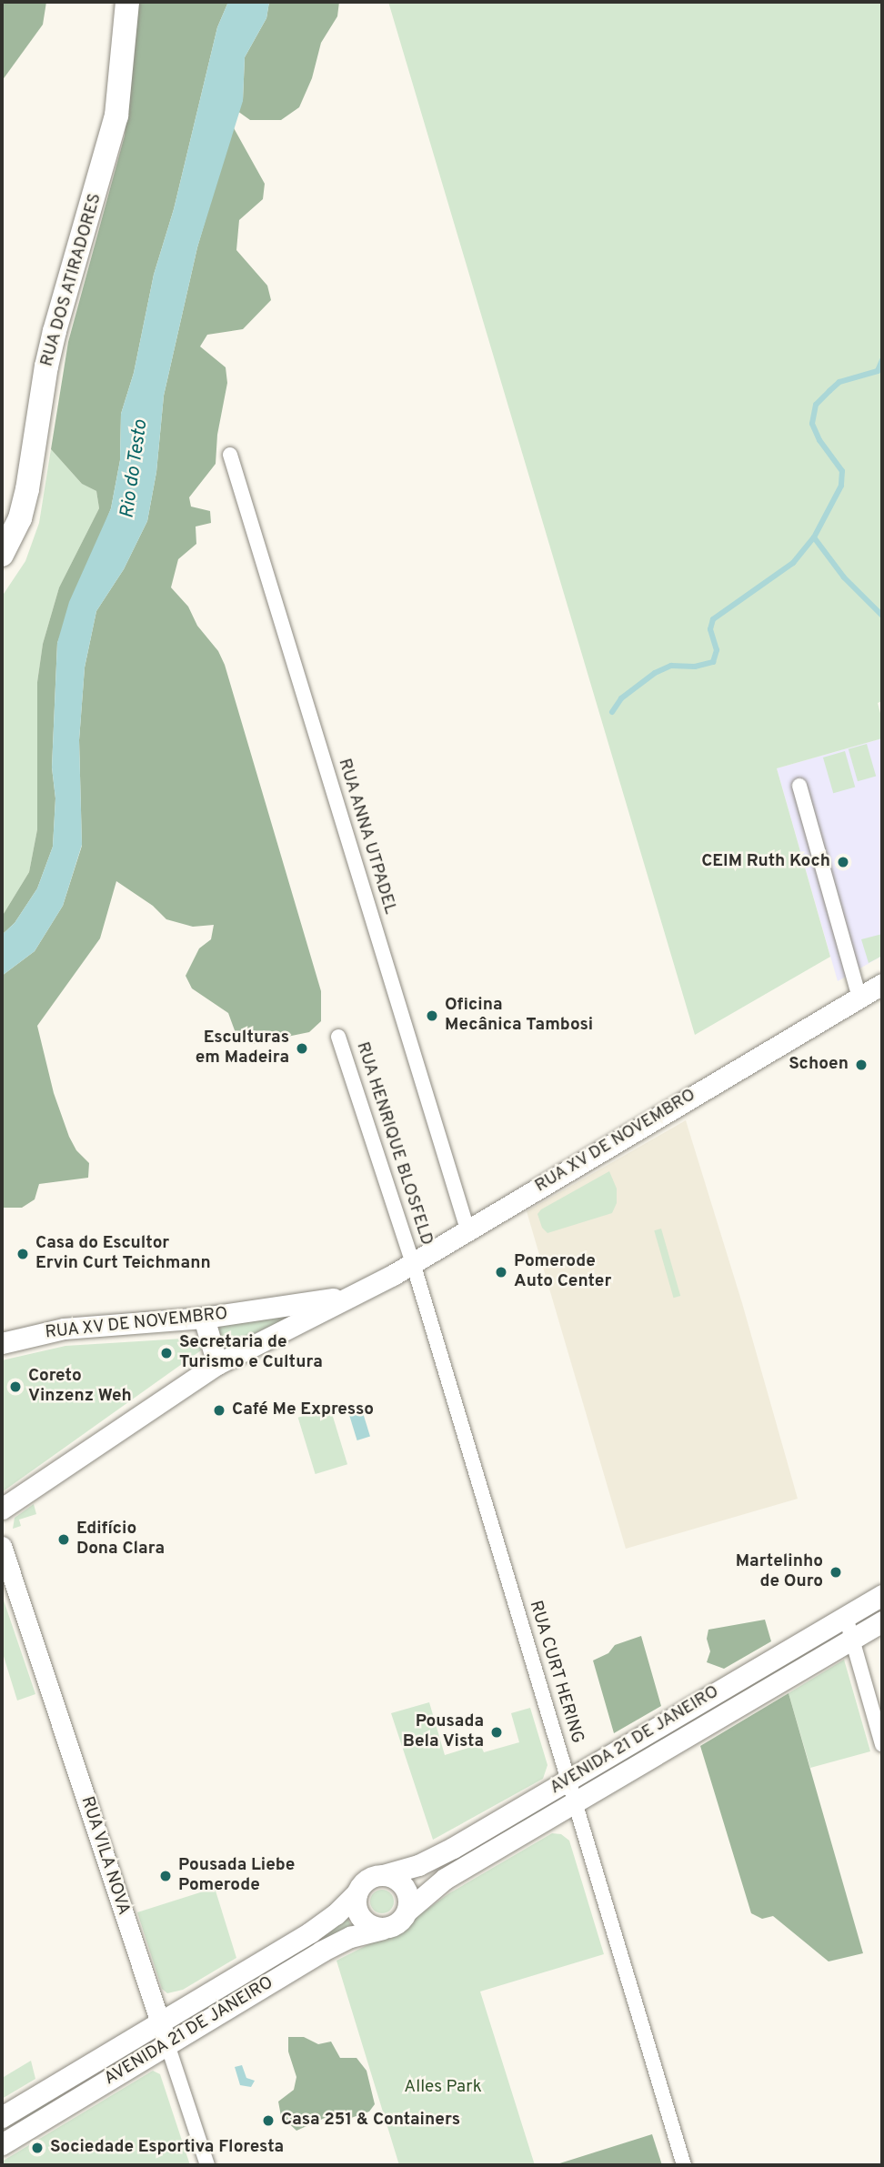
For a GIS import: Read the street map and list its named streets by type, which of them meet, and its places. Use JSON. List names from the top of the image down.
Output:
{
  "streets": {
    "main road": ["RUA DOS ATIRADORES", "RUA XV DE NOVEMBRO", "AVENIDA 21 DE JANEIRO"],
    "street": [
      "RUA ANNA UTPADEL",
      "RUA HENRIQUE BLOSFELD",
      "RUA CURT HERING",
      "RUA VILA NOVA"
    ]
  },
  "crossings": [
    ["RUA ANNA UTPADEL", "RUA XV DE NOVEMBRO"],
    ["RUA XV DE NOVEMBRO", "RUA HENRIQUE BLOSFELD"],
    ["RUA XV DE NOVEMBRO", "RUA CURT HERING"],
    ["RUA HENRIQUE BLOSFELD", "RUA CURT HERING"],
    ["RUA CURT HERING", "AVENIDA 21 DE JANEIRO"],
    ["AVENIDA 21 DE JANEIRO", "RUA VILA NOVA"]
  ],
  "water": ["Rio do Testo"],
  "parks": ["Alles Park"],
  "places": [
    "CEIM Ruth Koch",
    "Oficina Mecânica Tambosi",
    "Esculturas em Madeira",
    "Schoen",
    "Casa do Escultor Ervin Curt Teichmann",
    "Pomerode Auto Center",
    "Secretaria de Turismo e Cultura",
    "Coreto Vinzenz Weh",
    "Café Me Expresso",
    "Edifício Dona Clara",
    "Martelinho de Ouro",
    "Pousada Bela Vista",
    "Pousada Liebe Pomerode",
    "Casa 251 & Containers",
    "Sociedade Esportiva Floresta"
  ]
}
